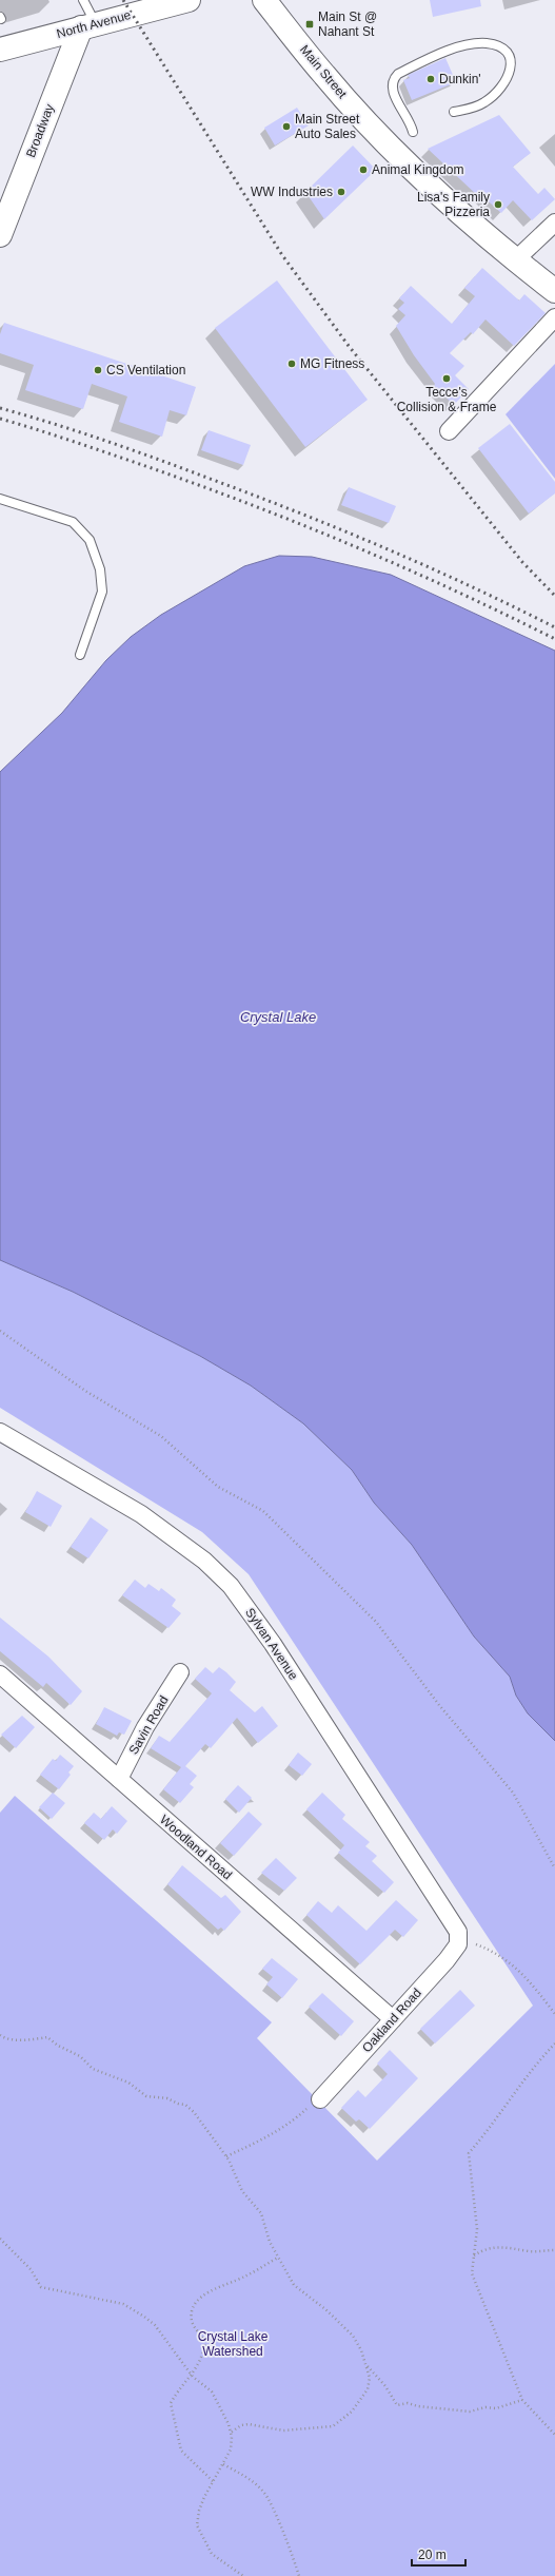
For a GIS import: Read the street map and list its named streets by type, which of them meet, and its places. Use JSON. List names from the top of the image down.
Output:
{
  "streets": {
    "main road": ["North Avenue", "Main Street", "Broadway"],
    "street": [
      "Sylvan Avenue",
      "Savin Road",
      "Woodland Road",
      "Oakland Road"
    ]
  },
  "crossings": [
    ["North Avenue", "Broadway"],
    ["Sylvan Avenue", "Oakland Road"],
    ["Savin Road", "Woodland Road"],
    ["Woodland Road", "Oakland Road"]
  ],
  "water": ["Crystal Lake"],
  "parks": ["Crystal Lake Watershed"],
  "places": {
    "transit": ["Main St @ Nahant St"],
    "other": [
      "Dunkin'",
      "Main Street Auto Sales",
      "Animal Kingdom",
      "WW Industries",
      "Lisa's Family Pizzeria",
      "MG Fitness",
      "CS Ventilation",
      "Tecce's Collision & Frame"
    ]
  },
  "scale_bar": "20 m"
}
